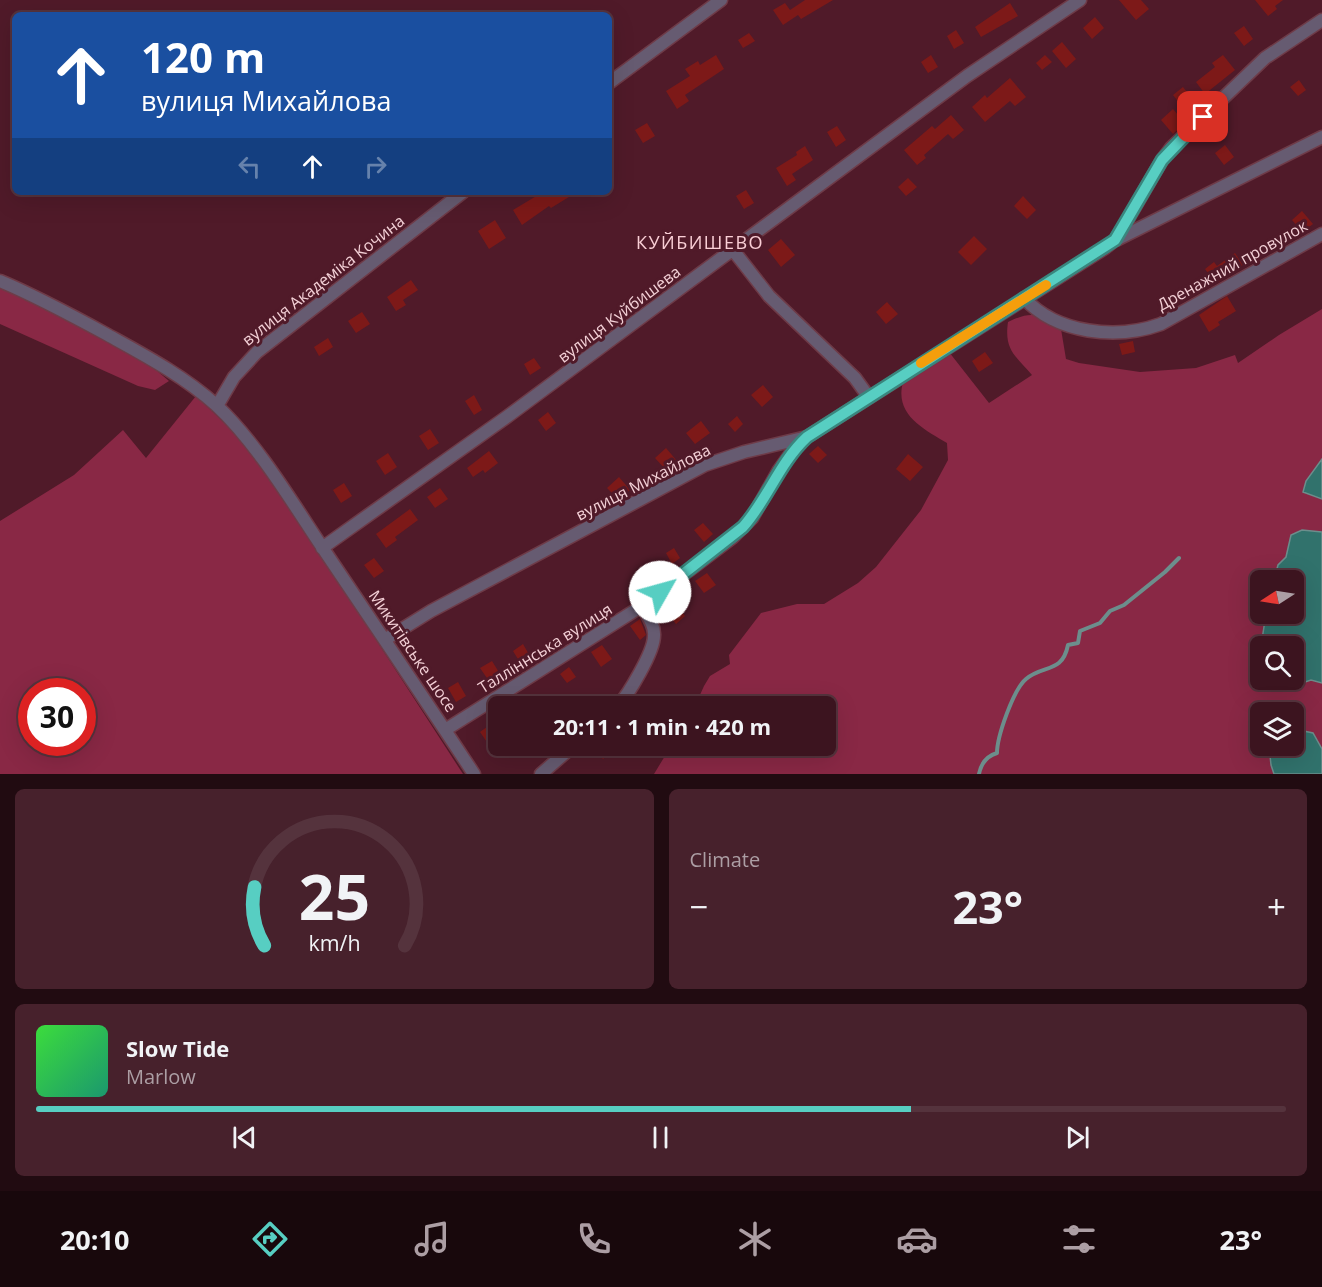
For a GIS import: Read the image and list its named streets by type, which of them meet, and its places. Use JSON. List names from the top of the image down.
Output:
{
  "streets": {
    "street": [
      "Дренажний провулок",
      "вулиця Академіка Кочина",
      "вулиця Куйбишева",
      "вулиця Михайлова",
      "Талліннська вулиця",
      "Микитівське шосе"
    ]
  },
  "crossings": [
    ["Дренажний провулок", "вулиця Михайлова"],
    ["вулиця Академіка Кочина", "Микитівське шосе"],
    ["вулиця Куйбишева", "Микитівське шосе"],
    ["вулиця Михайлова", "Талліннська вулиця"],
    ["вулиця Михайлова", "Микитівське шосе"],
    ["Талліннська вулиця", "Микитівське шосе"]
  ],
  "districts": ["КУЙБИШЕВО"],
  "north": "left",
  "page": {
    "turn": ["120 m", "вулиця Михайлова"],
    "limit": "30",
    "trip": "20:11 · 1 min · 420 m",
    "tile": "Climate",
    "heat": ["−", "23°", "+"],
    "song": ["Slow Tide", "Marlow"],
    "tabs": ["20:10", "23°"],
    "gauge": ["25", "km/h"]
  }
}
